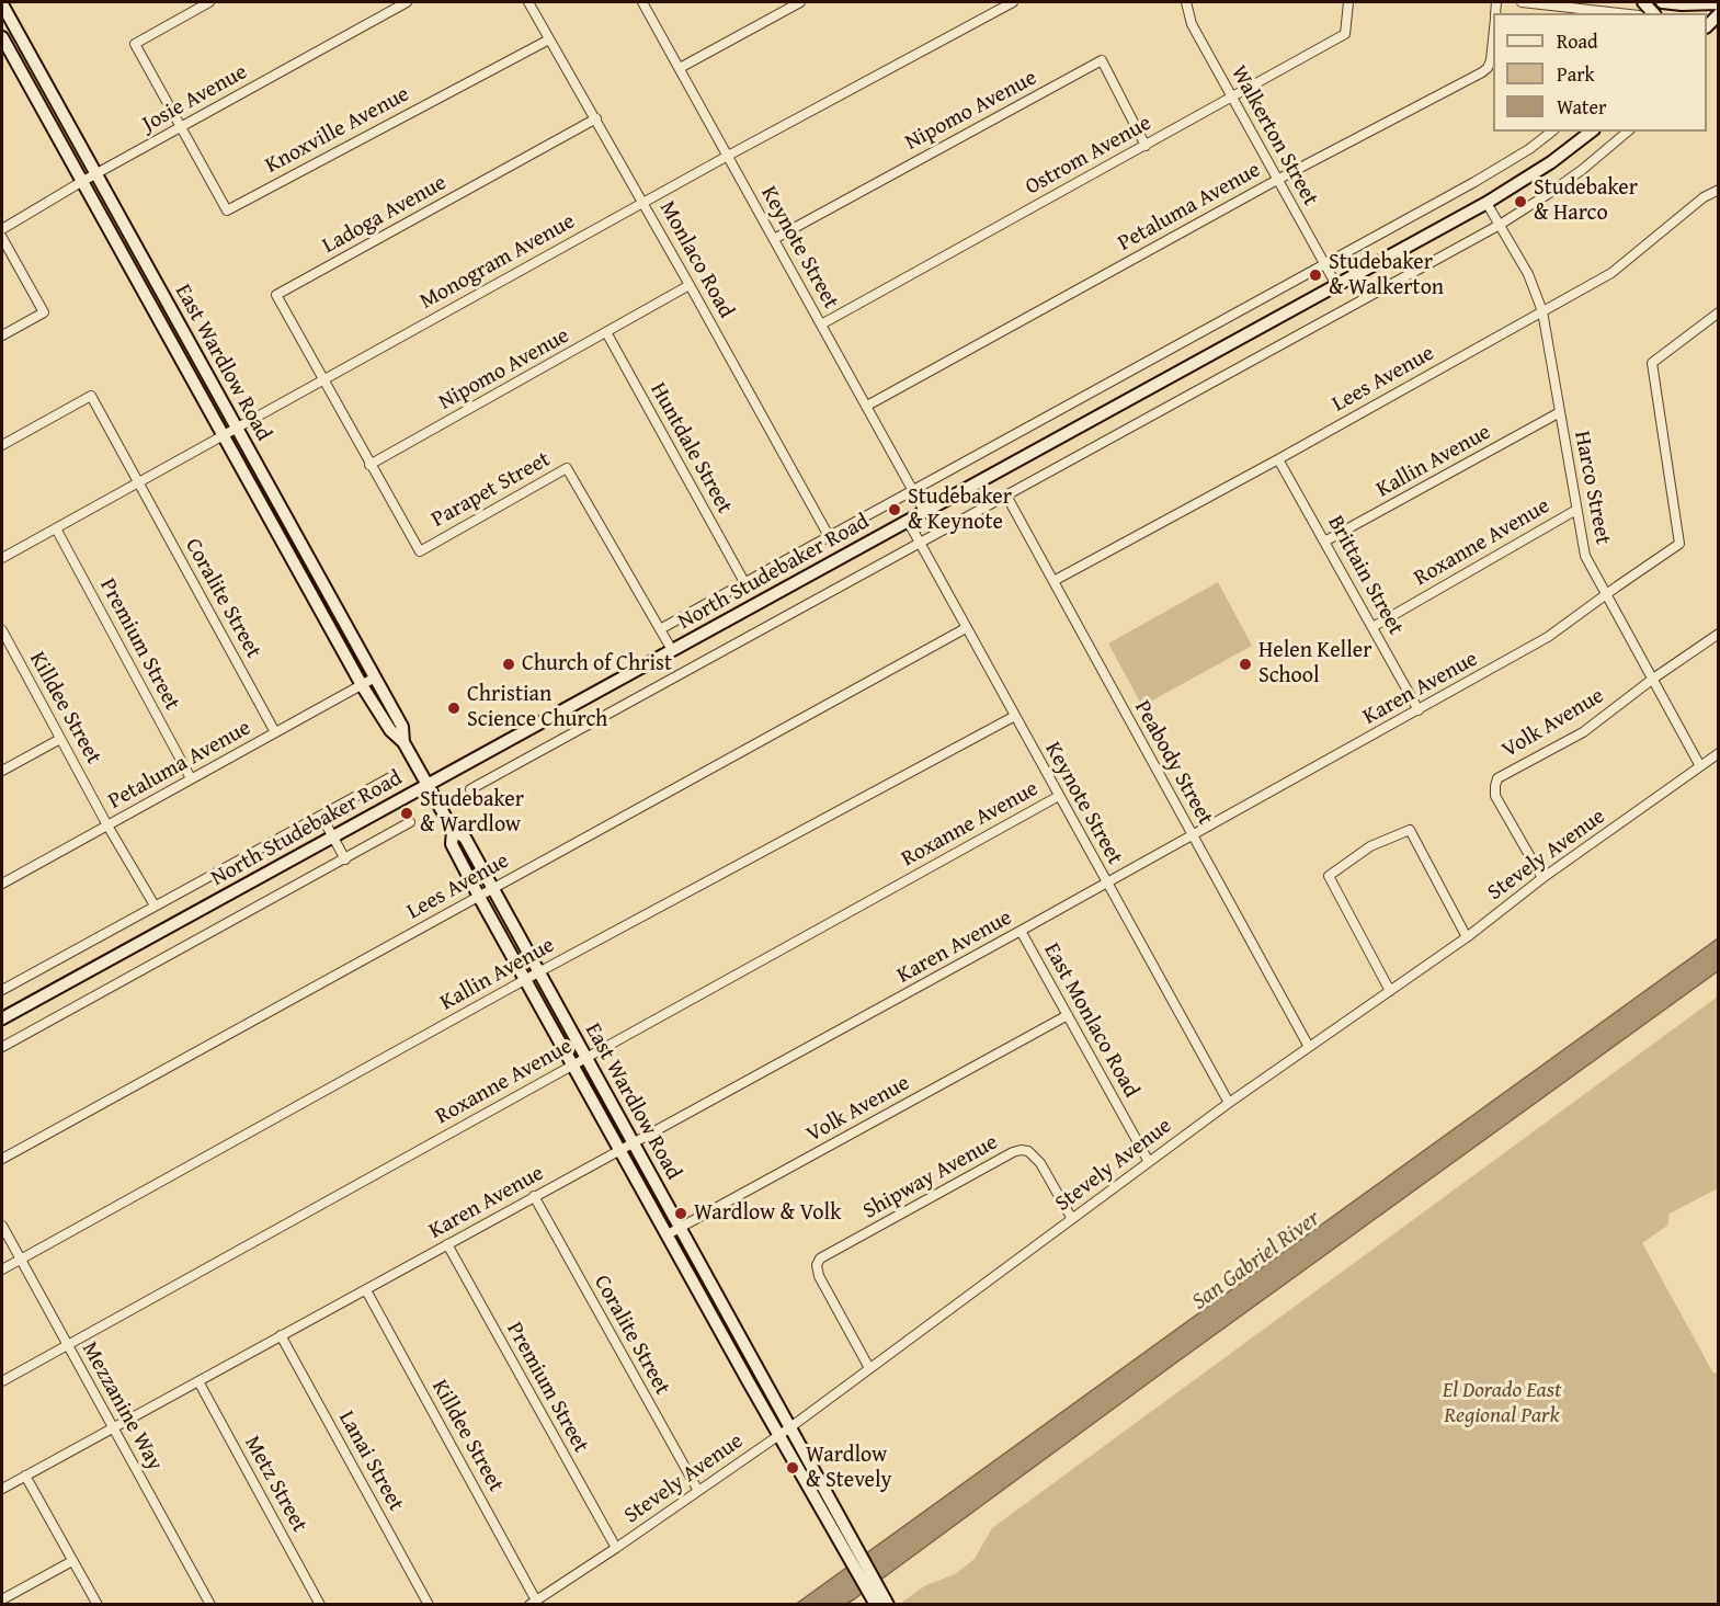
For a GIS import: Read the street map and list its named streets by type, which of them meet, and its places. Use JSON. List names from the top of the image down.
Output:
{
  "streets": {
    "main road": ["East Wardlow Road", "North Studebaker Road"],
    "street": [
      "Josie Avenue",
      "Nipomo Avenue",
      "Knoxville Avenue",
      "Walkerton Street",
      "Ostrom Avenue",
      "Petaluma Avenue",
      "Ladoga Avenue",
      "Keynote Street",
      "Monlaco Road",
      "Monogram Avenue",
      "Lees Avenue",
      "Huntdale Street",
      "Kallin Avenue",
      "Harco Street",
      "Parapet Street",
      "Roxanne Avenue",
      "Brittain Street",
      "Coralite Street",
      "Premium Street",
      "Karen Avenue",
      "Killdee Street",
      "Volk Avenue",
      "Peabody Street",
      "Stevely Avenue",
      "East Monlaco Road",
      "Shipway Avenue",
      "Mezzanine Way",
      "Lanai Street",
      "Metz Street"
    ]
  },
  "crossings": [
    ["Josie Avenue", "Knoxville Avenue"],
    ["Josie Avenue", "East Wardlow Road"],
    ["Nipomo Avenue", "Ostrom Avenue"],
    ["Nipomo Avenue", "Keynote Street"],
    ["Nipomo Avenue", "Monlaco Road"],
    ["Nipomo Avenue", "Huntdale Street"],
    ["Nipomo Avenue", "Parapet Street"],
    ["Knoxville Avenue", "Monlaco Road"],
    ["Walkerton Street", "Ostrom Avenue"],
    ["Walkerton Street", "Petaluma Avenue"],
    ["Walkerton Street", "North Studebaker Road"],
    ["Ostrom Avenue", "Keynote Street"],
    ["Petaluma Avenue", "Keynote Street"],
    ["Petaluma Avenue", "East Wardlow Road"],
    ["Petaluma Avenue", "Coralite Street"],
    ["Petaluma Avenue", "Premium Street"],
    ["Petaluma Avenue", "Killdee Street"],
    ["Ladoga Avenue", "Monlaco Road"],
    ["Ladoga Avenue", "Monogram Avenue"],
    ["Ladoga Avenue", "Parapet Street"],
    ["Keynote Street", "Monogram Avenue"],
    ["Keynote Street", "Lees Avenue"],
    ["Keynote Street", "Kallin Avenue"],
    ["Keynote Street", "Roxanne Avenue"],
    ["Keynote Street", "North Studebaker Road"],
    ["Keynote Street", "Karen Avenue"],
    ["Keynote Street", "Stevely Avenue"],
    ["Monlaco Road", "Monogram Avenue"],
    ["Monlaco Road", "North Studebaker Road"],
    ["Monogram Avenue", "East Wardlow Road"],
    ["Monogram Avenue", "Parapet Street"],
    ["Monogram Avenue", "Coralite Street"],
    ["Monogram Avenue", "Premium Street"],
    ["East Wardlow Road", "Lees Avenue"],
    ["East Wardlow Road", "Kallin Avenue"],
    ["East Wardlow Road", "Roxanne Avenue"],
    ["East Wardlow Road", "North Studebaker Road"],
    ["East Wardlow Road", "Karen Avenue"],
    ["East Wardlow Road", "Volk Avenue"],
    ["East Wardlow Road", "Stevely Avenue"],
    ["Lees Avenue", "Harco Street"],
    ["Lees Avenue", "Brittain Street"],
    ["Lees Avenue", "Peabody Street"],
    ["Huntdale Street", "North Studebaker Road"],
    ["Kallin Avenue", "Harco Street"],
    ["Kallin Avenue", "Brittain Street"],
    ["Kallin Avenue", "Mezzanine Way"],
    ["Harco Street", "Roxanne Avenue"],
    ["Harco Street", "North Studebaker Road"],
    ["Harco Street", "Karen Avenue"],
    ["Harco Street", "Volk Avenue"],
    ["Harco Street", "Stevely Avenue"],
    ["Parapet Street", "North Studebaker Road"],
    ["Roxanne Avenue", "Brittain Street"],
    ["Roxanne Avenue", "Mezzanine Way"],
    ["North Studebaker Road", "Killdee Street"],
    ["North Studebaker Road", "Peabody Street"],
    ["Brittain Street", "Karen Avenue"],
    ["Coralite Street", "Karen Avenue"],
    ["Coralite Street", "Stevely Avenue"],
    ["Premium Street", "Karen Avenue"],
    ["Premium Street", "Stevely Avenue"],
    ["Karen Avenue", "Killdee Street"],
    ["Karen Avenue", "Peabody Street"],
    ["Karen Avenue", "East Monlaco Road"],
    ["Karen Avenue", "Mezzanine Way"],
    ["Karen Avenue", "Lanai Street"],
    ["Karen Avenue", "Metz Street"],
    ["Killdee Street", "Stevely Avenue"],
    ["Volk Avenue", "Stevely Avenue"],
    ["Volk Avenue", "East Monlaco Road"],
    ["Peabody Street", "Stevely Avenue"],
    ["Stevely Avenue", "East Monlaco Road"],
    ["Stevely Avenue", "Shipway Avenue"]
  ],
  "water": ["San Gabriel River"],
  "parks": ["El Dorado East Regional Park"],
  "places": [
    "Studebaker & Harco",
    "Studebaker & Walkerton",
    "Studebaker & Keynote",
    "Church of Christ",
    "Helen Keller School",
    "Christian Science Church",
    "Studebaker & Wardlow",
    "Wardlow & Volk",
    "Wardlow & Stevely"
  ],
  "legend": ["Road", "Park", "Water"]
}
